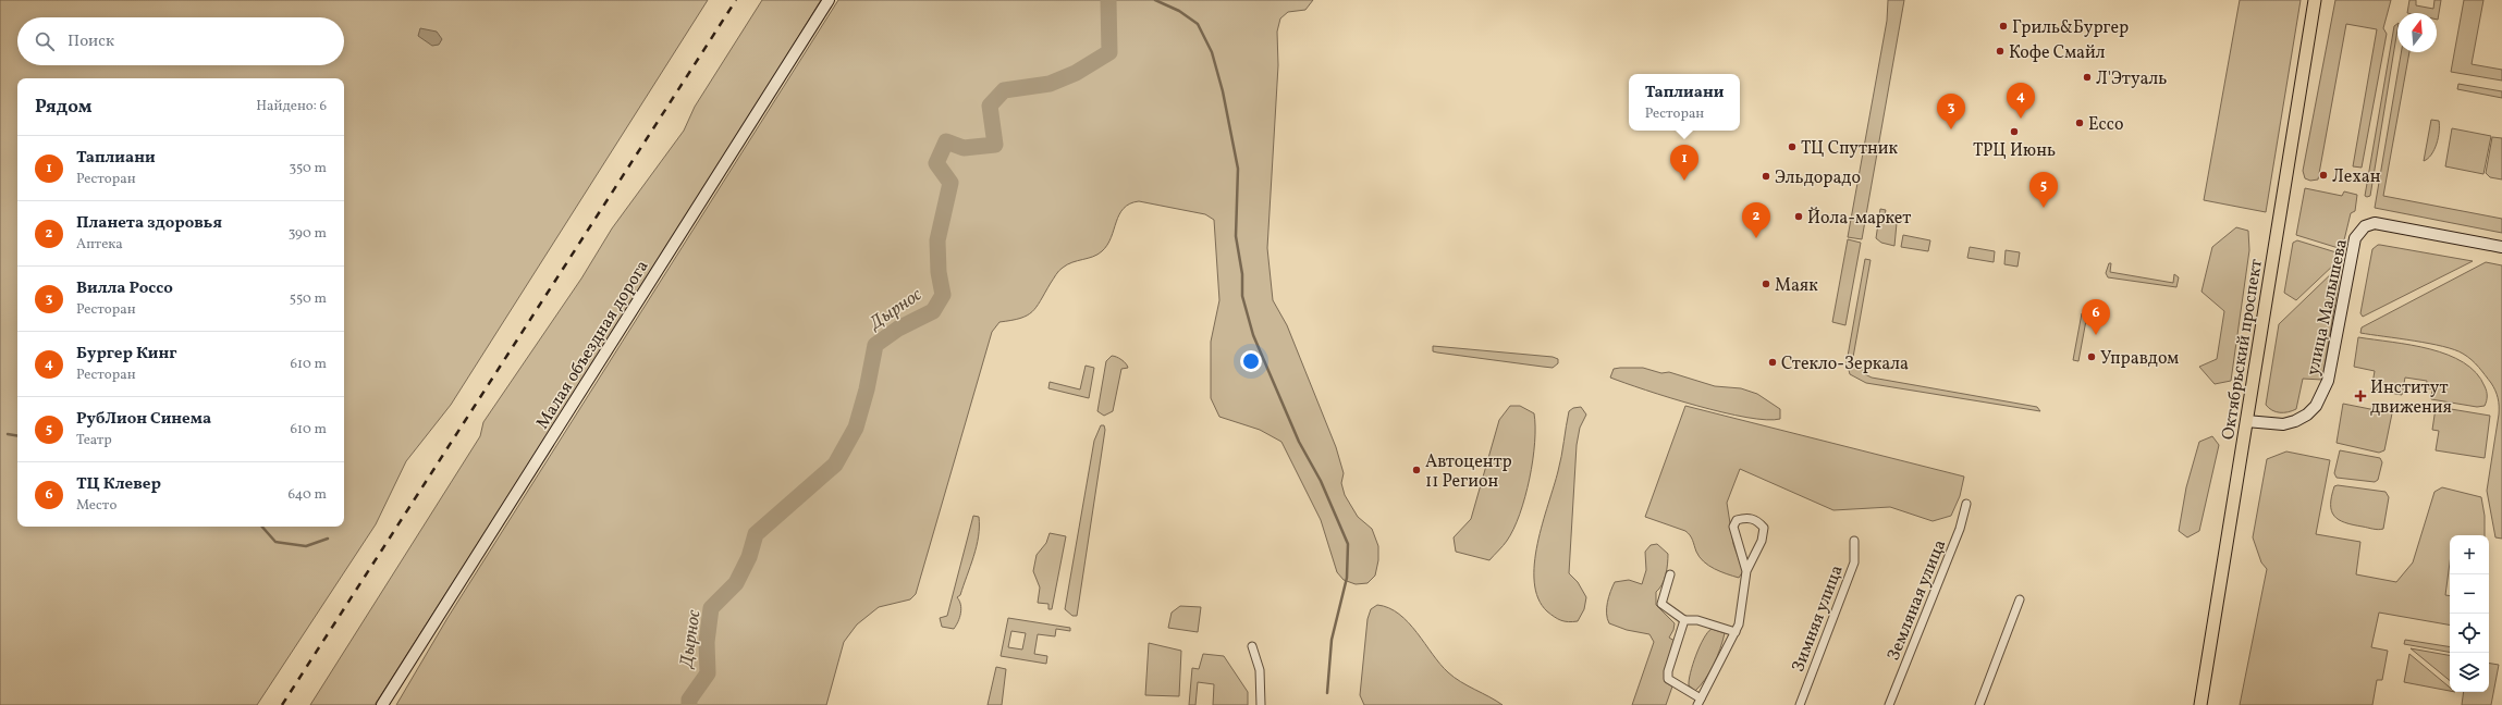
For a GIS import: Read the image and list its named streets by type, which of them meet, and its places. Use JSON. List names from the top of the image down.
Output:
{
  "streets": {
    "main road": ["Октябрьский проспект"],
    "street": [
      "улица Малышева",
      "Малая объездная дорога",
      "Земляная улица",
      "Зимняя улица"
    ]
  },
  "crossings": [
    ["улица Малышева", "Октябрьский проспект"]
  ],
  "water": ["Дырнос"],
  "places": {
    "other": [
      "Гриль&Бургер",
      "Кофе Смайл",
      "Л'Этуаль",
      "Ecco",
      "ТРЦ Июнь",
      "ТЦ Спутник",
      "Лехан",
      "Эльдорадо",
      "Йола-маркет",
      "Маяк",
      "Управдом",
      "Стекло-Зеркала",
      "Автоцентр 11 Регион"
    ],
    "health": ["Институт движения"]
  },
  "north": "top",
  "page": {
    "search": "Поиск",
    "popup": ["Таплиани", "Ресторан"],
    "heading": ["Рядом", "Найдено: 6"],
    "pins": [
      "4",
      "3",
      "1",
      "5",
      "2",
      "6"
    ],
    "list": [
      {
        "mark": "1",
        "name": "Таплиани",
        "note": "Ресторан",
        "value": "350 m"
      },
      {
        "mark": "2",
        "name": "Планета здоровья",
        "note": "Аптека",
        "value": "390 m"
      },
      {
        "mark": "3",
        "name": "Вилла Россо",
        "note": "Ресторан",
        "value": "550 m"
      },
      {
        "mark": "4",
        "name": "Бургер Кинг",
        "note": "Ресторан",
        "value": "610 m"
      },
      {
        "mark": "5",
        "name": "РубЛион Синема",
        "note": "Театр",
        "value": "610 m"
      },
      {
        "mark": "6",
        "name": "ТЦ Клевер",
        "note": "Место",
        "value": "640 m"
      }
    ],
    "map_buttons": ["+", "−"]
  }
}
